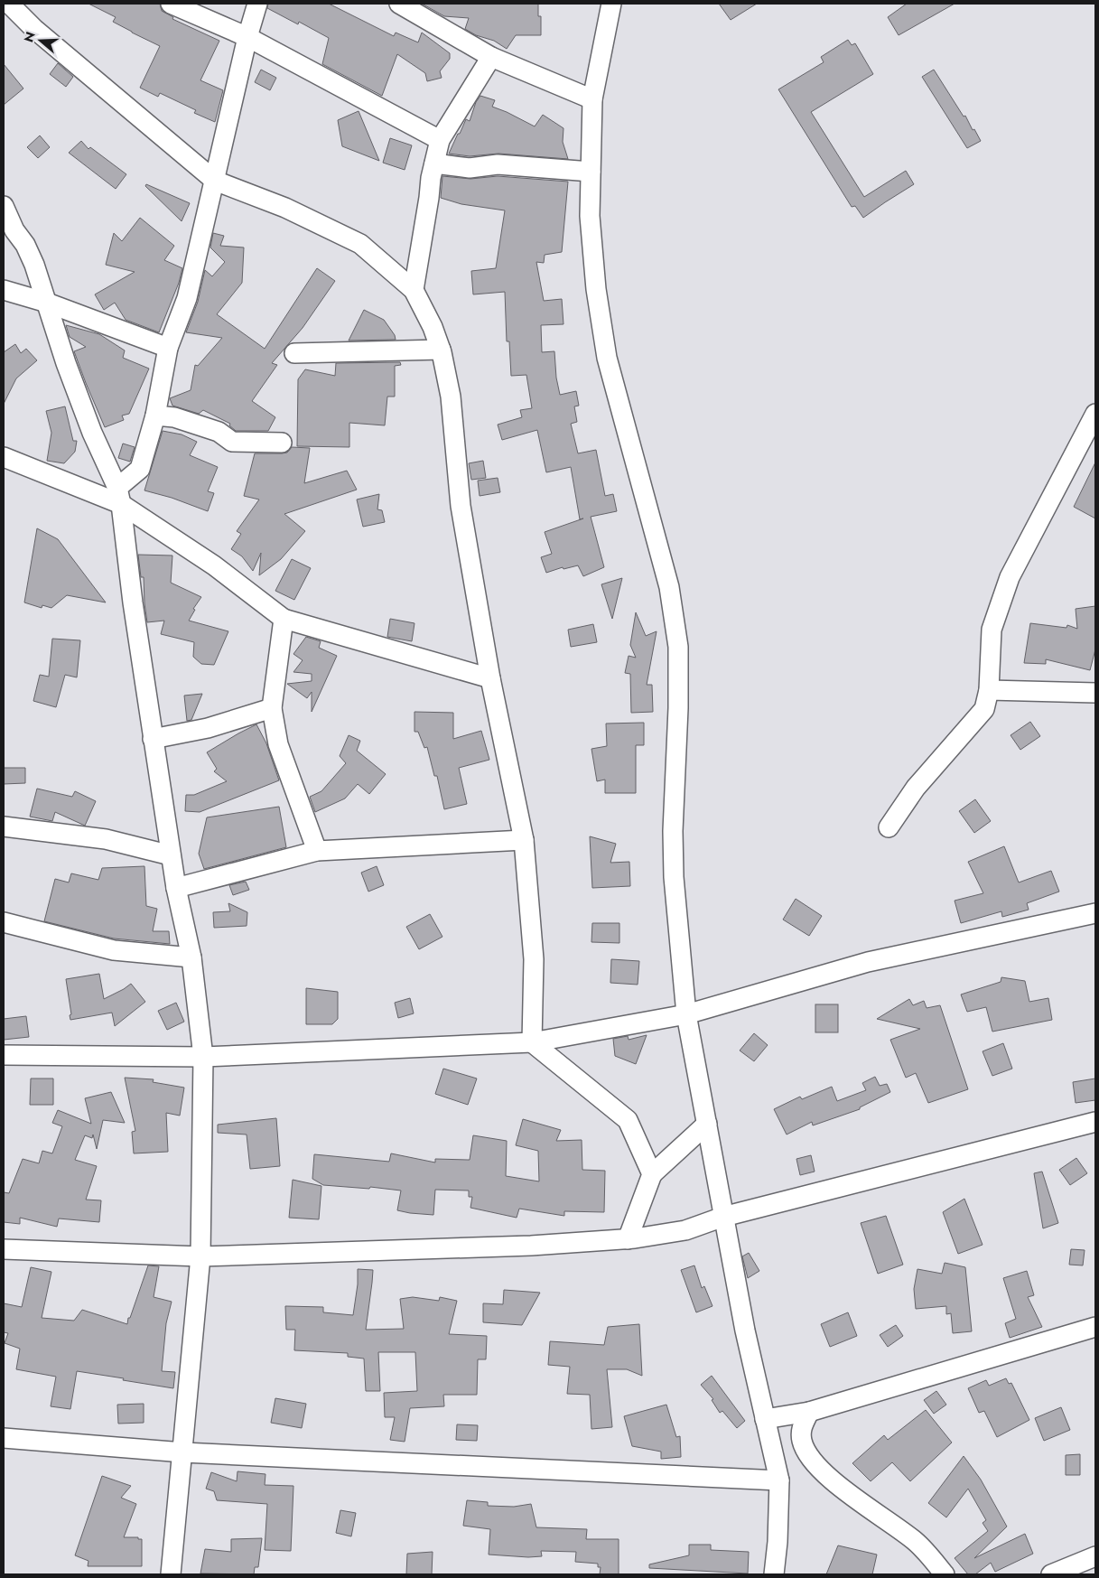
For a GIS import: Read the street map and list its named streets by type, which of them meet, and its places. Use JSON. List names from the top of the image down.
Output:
{
  "north": "left"
}
